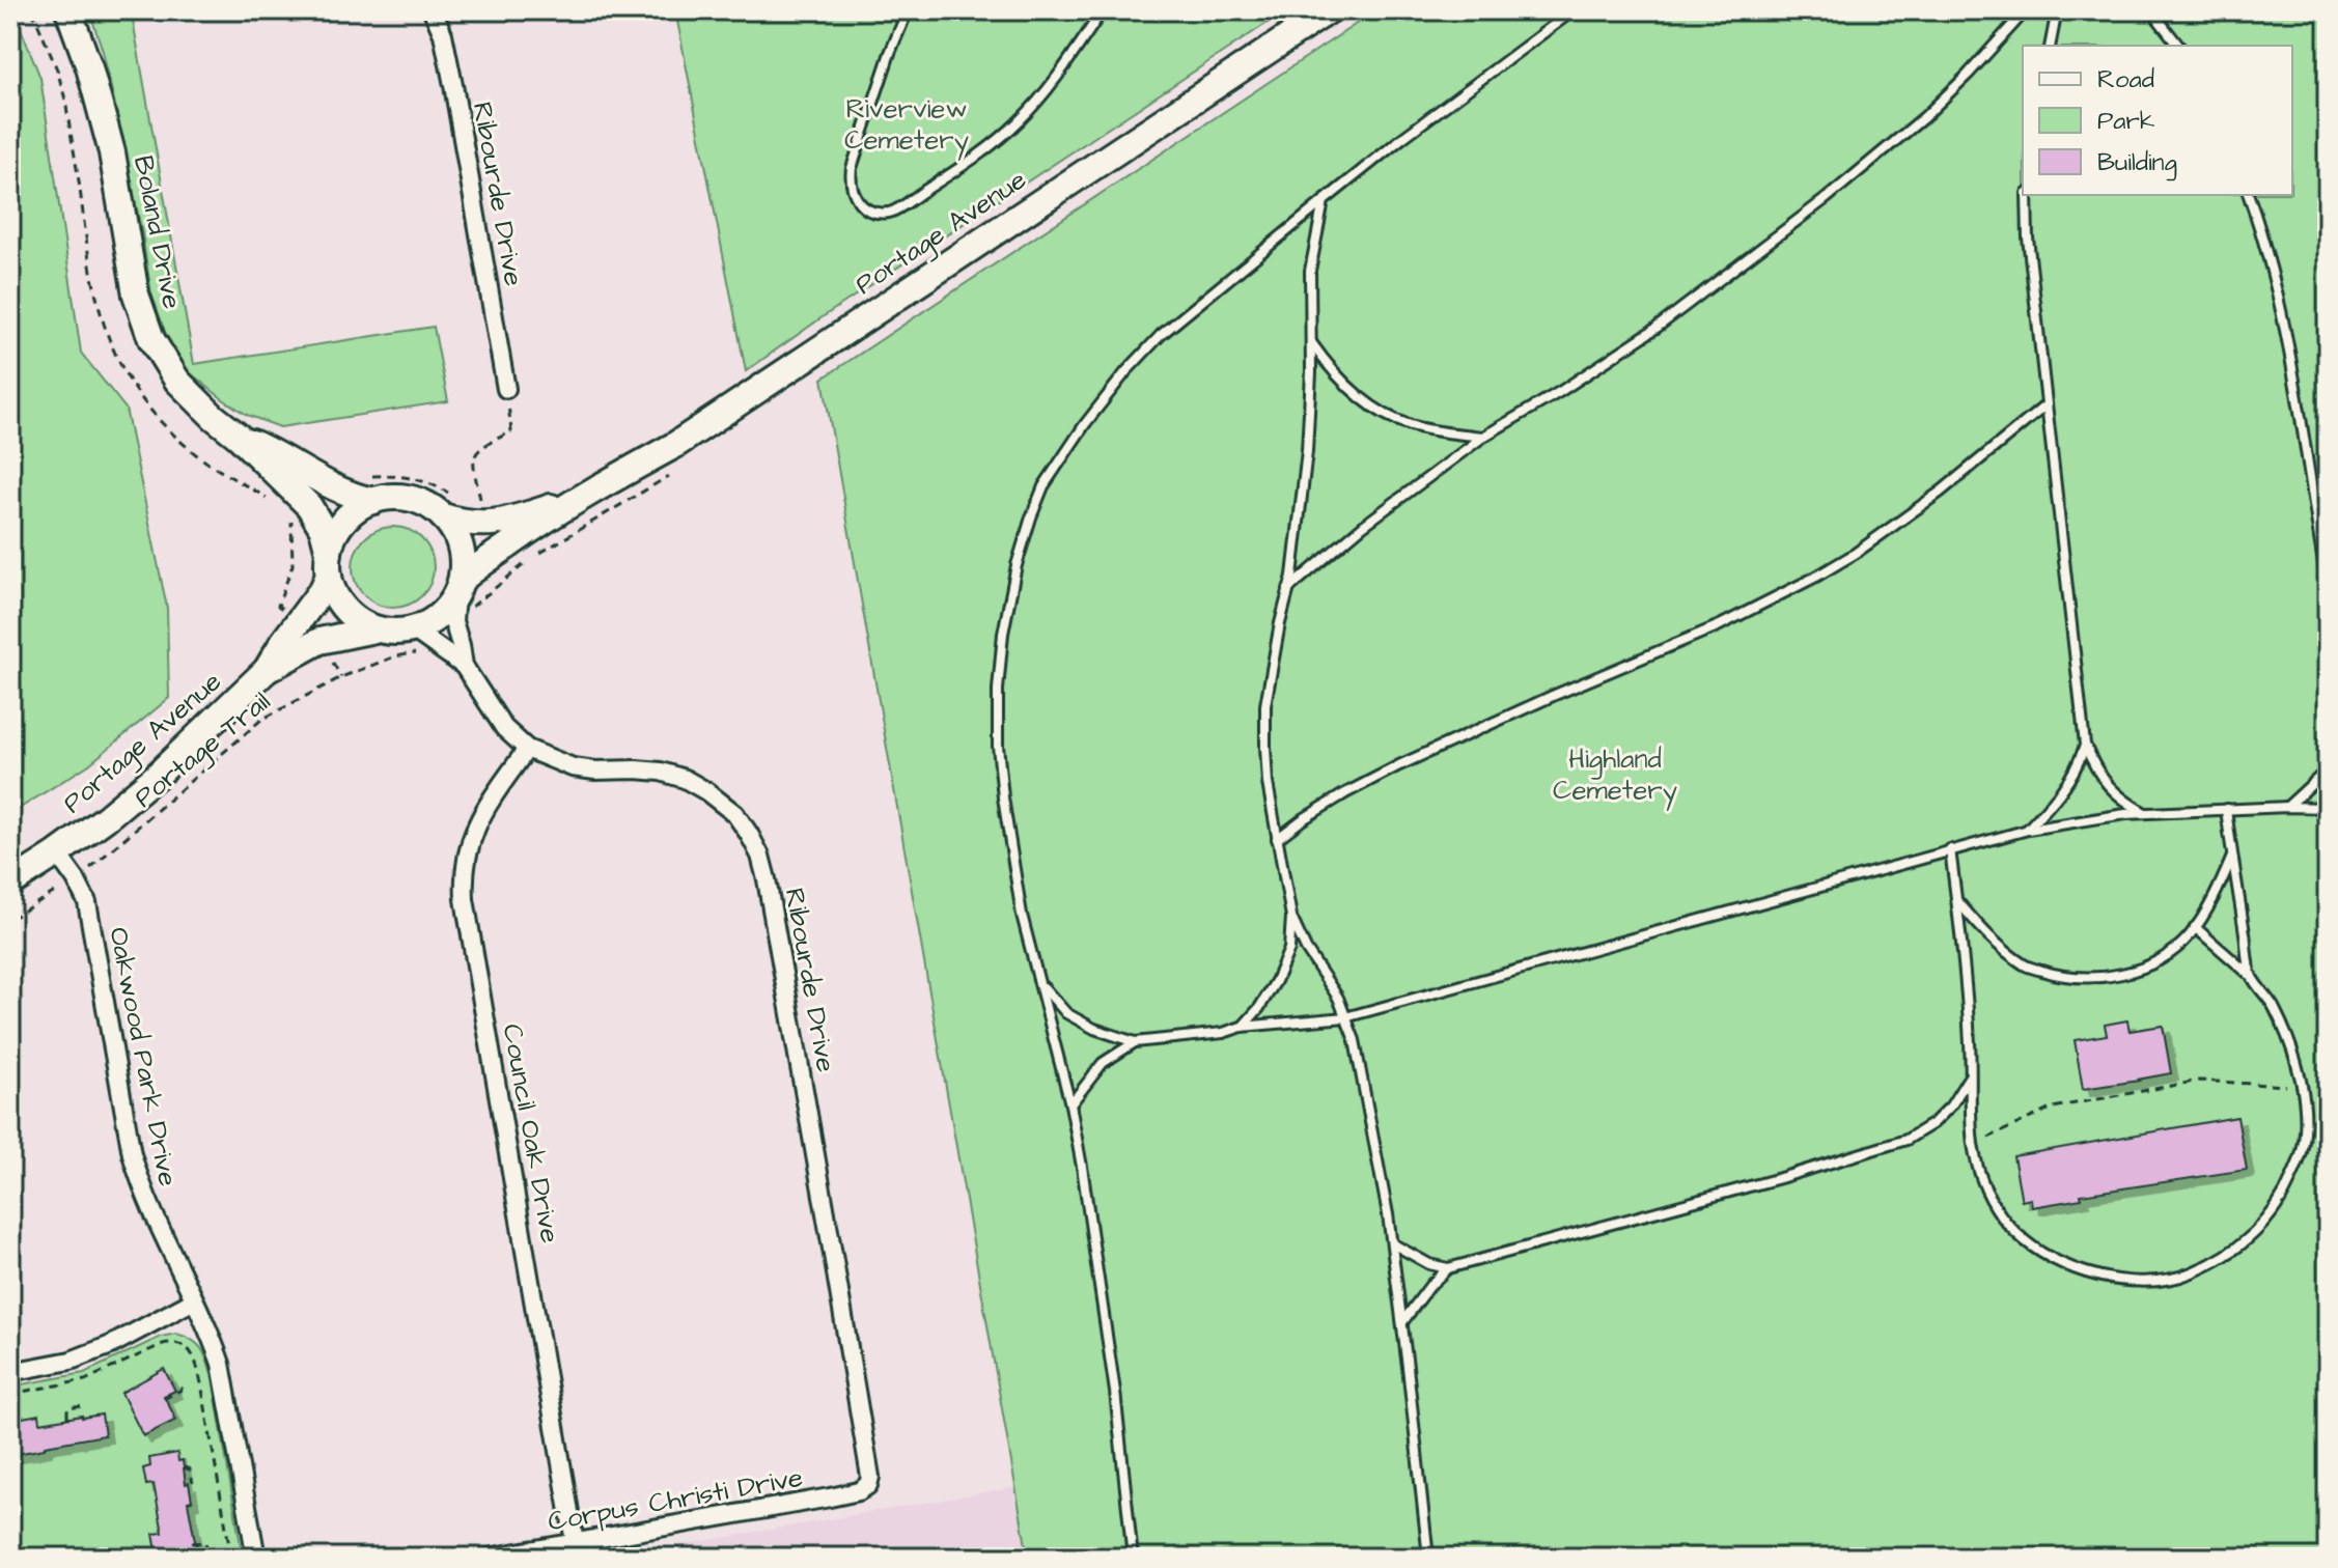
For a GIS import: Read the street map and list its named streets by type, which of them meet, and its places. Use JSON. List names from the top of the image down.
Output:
{
  "streets": {
    "main road": ["Boland Drive", "Portage Avenue"],
    "street": [
      "Ribourde Drive",
      "Oakwood Park Drive",
      "Council Oak Drive",
      "Corpus Christi Drive"
    ],
    "path": ["Portage Trail"]
  },
  "crossings": [
    ["Ribourde Drive", "Boland Drive"],
    ["Ribourde Drive", "Portage Avenue"],
    ["Ribourde Drive", "Council Oak Drive"],
    ["Ribourde Drive", "Corpus Christi Drive"],
    ["Boland Drive", "Portage Avenue"],
    ["Portage Avenue", "Oakwood Park Drive"],
    ["Portage Trail", "Oakwood Park Drive"],
    ["Council Oak Drive", "Corpus Christi Drive"]
  ],
  "parks": ["Riverview Cemetery", "Highland Cemetery"],
  "legend": ["Road", "Park", "Building"]
}
